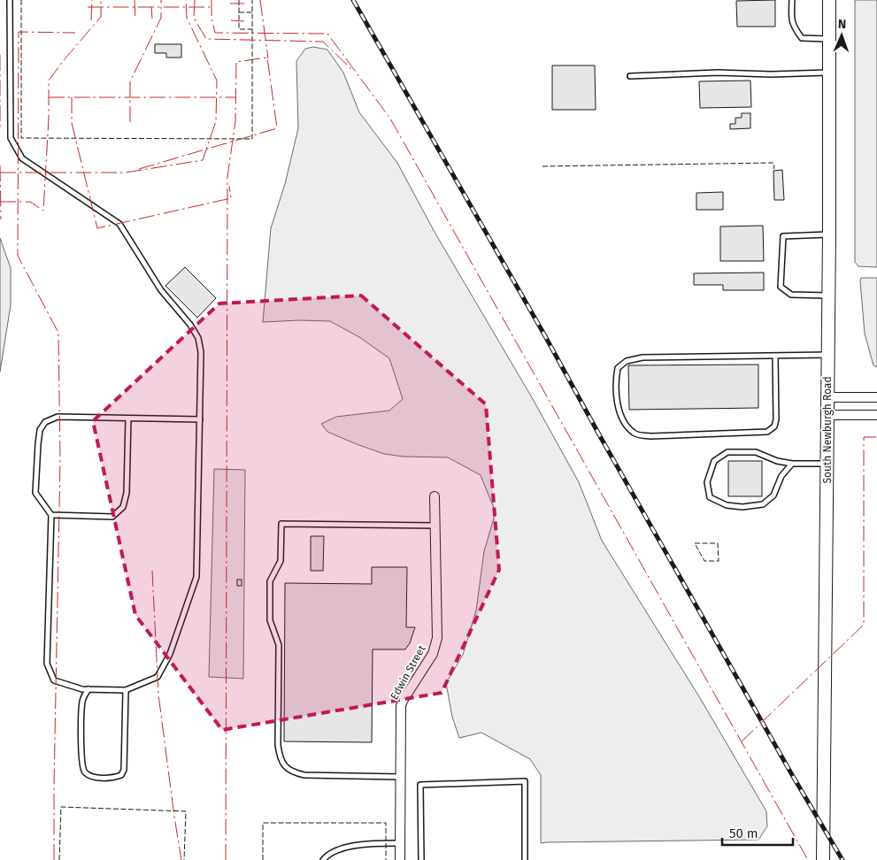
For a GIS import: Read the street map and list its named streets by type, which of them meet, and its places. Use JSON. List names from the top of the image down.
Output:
{
  "streets": {
    "main road": ["South Newburgh Road"],
    "street": ["Edwin Street"]
  },
  "scale_bar": "50 m",
  "north": "top"
}
